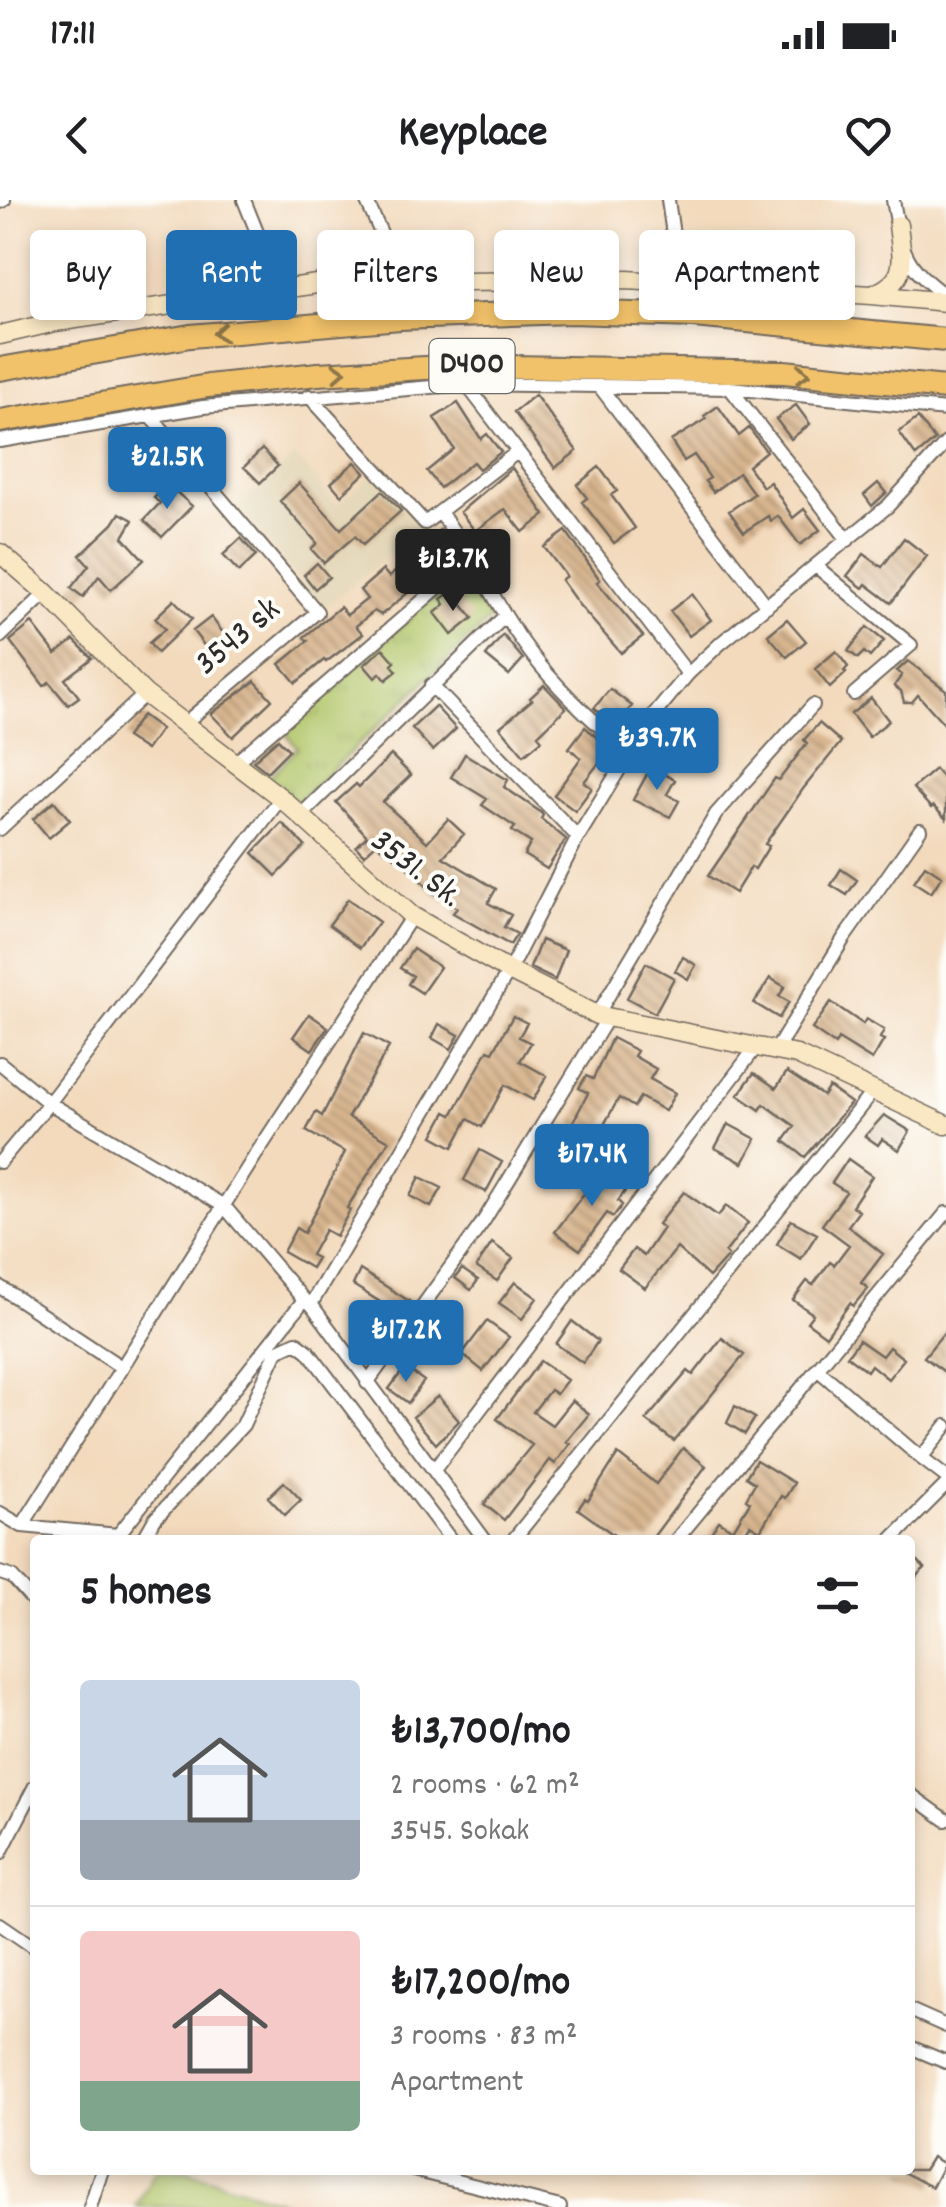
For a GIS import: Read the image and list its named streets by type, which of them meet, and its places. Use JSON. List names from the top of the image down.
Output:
{
  "streets": {
    "highway": ["D400"],
    "street": ["3543 sk", "3531. Sk."]
  },
  "crossings": [
    ["3543 sk", "3531. Sk."]
  ],
  "page": {
    "status": "17:11",
    "header": "Keyplace",
    "chip": [
      "Buy",
      "Rent",
      "Filters",
      "New",
      "Apartment"
    ],
    "price": [
      "₺21.5K",
      "₺13.7K",
      "₺39.7K",
      "₺17.4K",
      "₺17.2K"
    ],
    "heading": "5 homes",
    "list": [
      {
        "name": "₺13,700/mo",
        "note": "2 rooms · 62 m² · 3545. Sokak"
      },
      {
        "name": "₺17,200/mo",
        "note": "3 rooms · 83 m² · Apartment"
      }
    ]
  }
}
